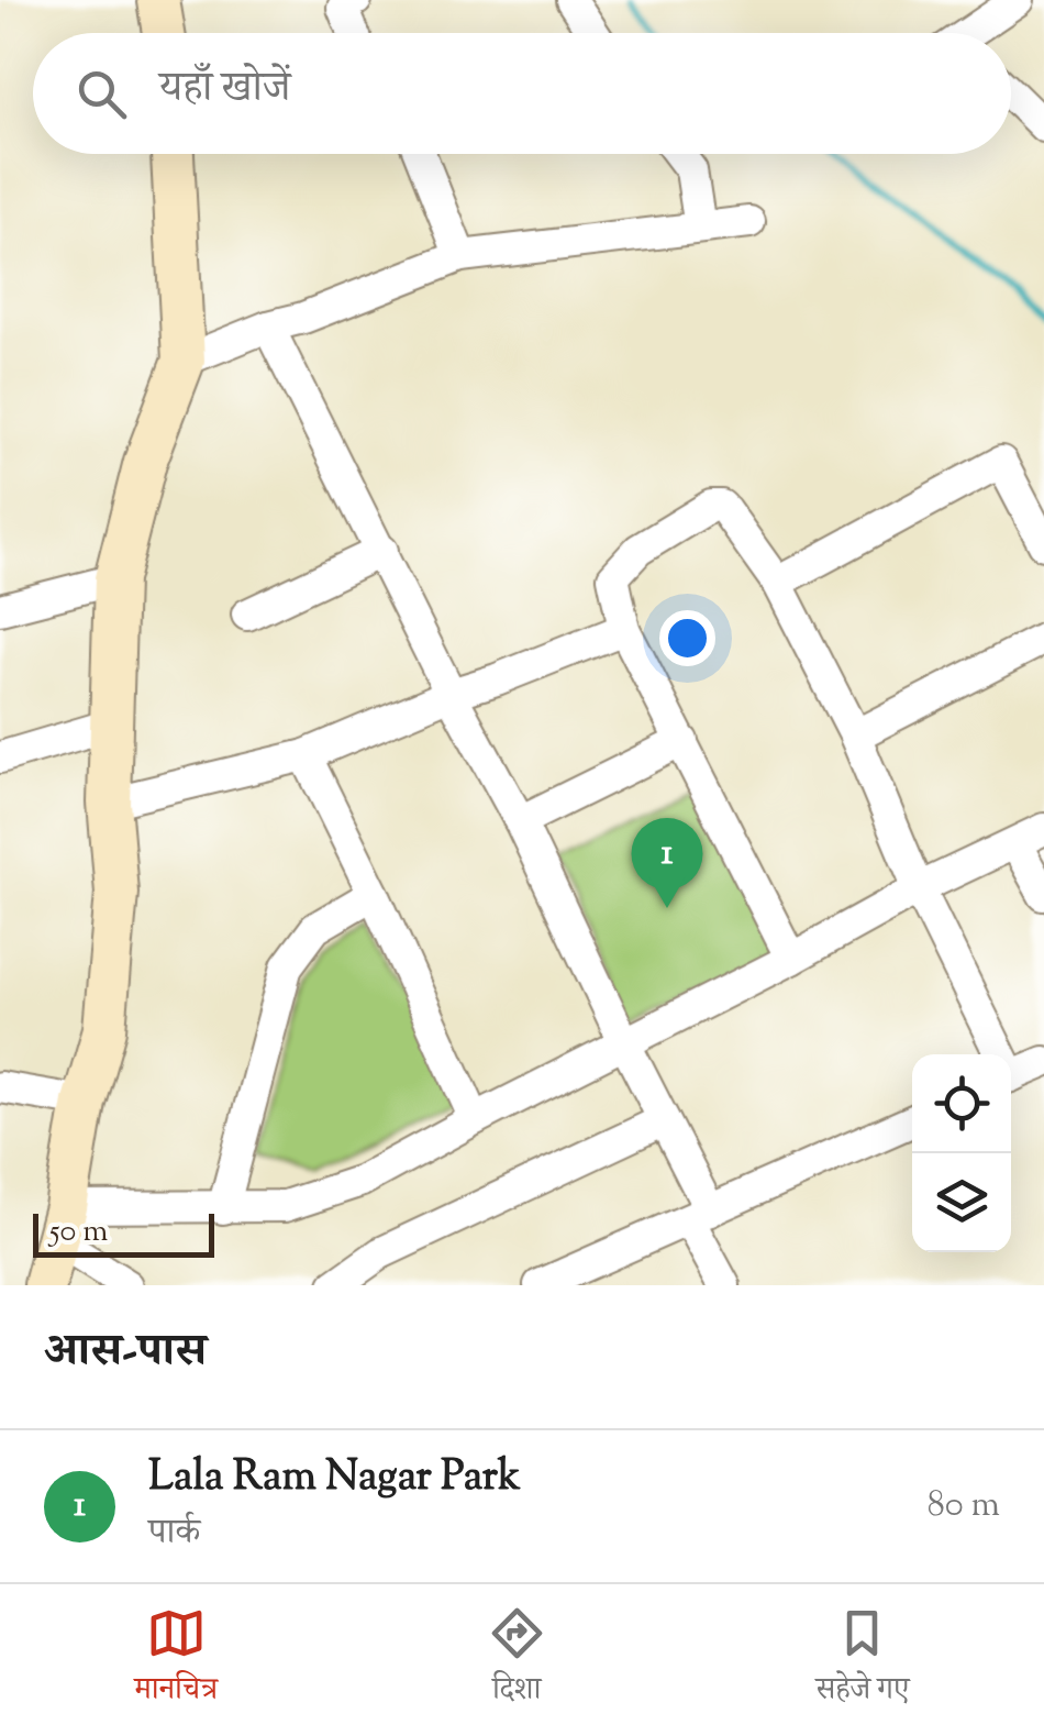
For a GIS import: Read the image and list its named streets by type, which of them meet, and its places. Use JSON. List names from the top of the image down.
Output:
{
  "scale_bar": "50 m",
  "page": {
    "search": "यहाँ खोजें",
    "pins": "1",
    "scale": "50 m",
    "heading": "आस-पास",
    "list": [
      {
        "mark": "1",
        "name": "Lala Ram Nagar Park",
        "note": "पार्क",
        "value": "80 m"
      }
    ],
    "nav": ["मानचित्र", "दिशा", "सहेजे गए"]
  }
}
